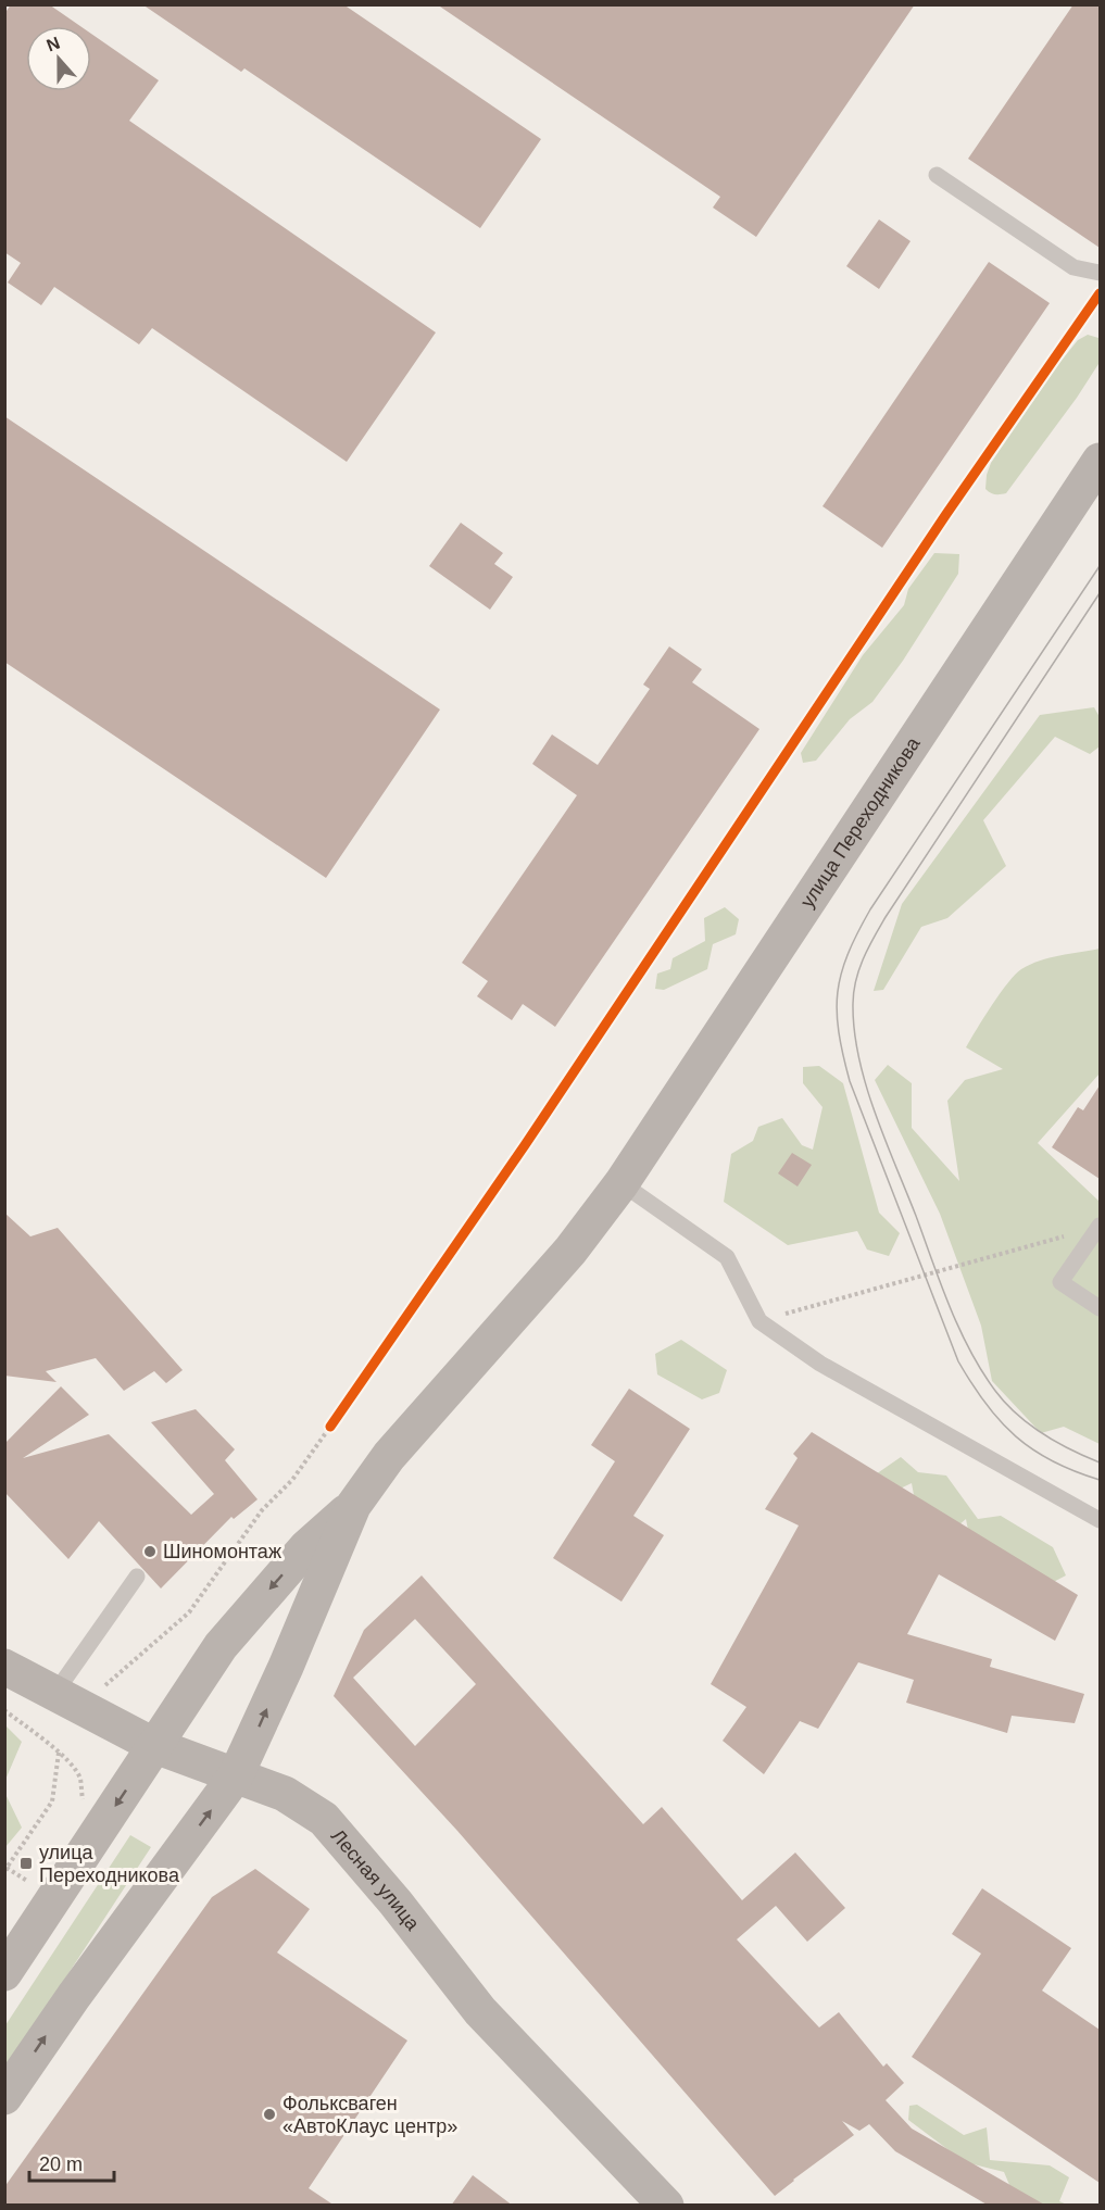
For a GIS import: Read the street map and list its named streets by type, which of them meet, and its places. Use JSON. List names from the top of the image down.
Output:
{
  "streets": {
    "main road": ["улица Переходникова", "Лесная улица"]
  },
  "places": {
    "other": ["Шиномонтаж", "Фольксваген «АвтоКлаус центр»"],
    "transit": ["улица Переходникова"]
  },
  "scale_bar": "20 m",
  "north": "top"
}
